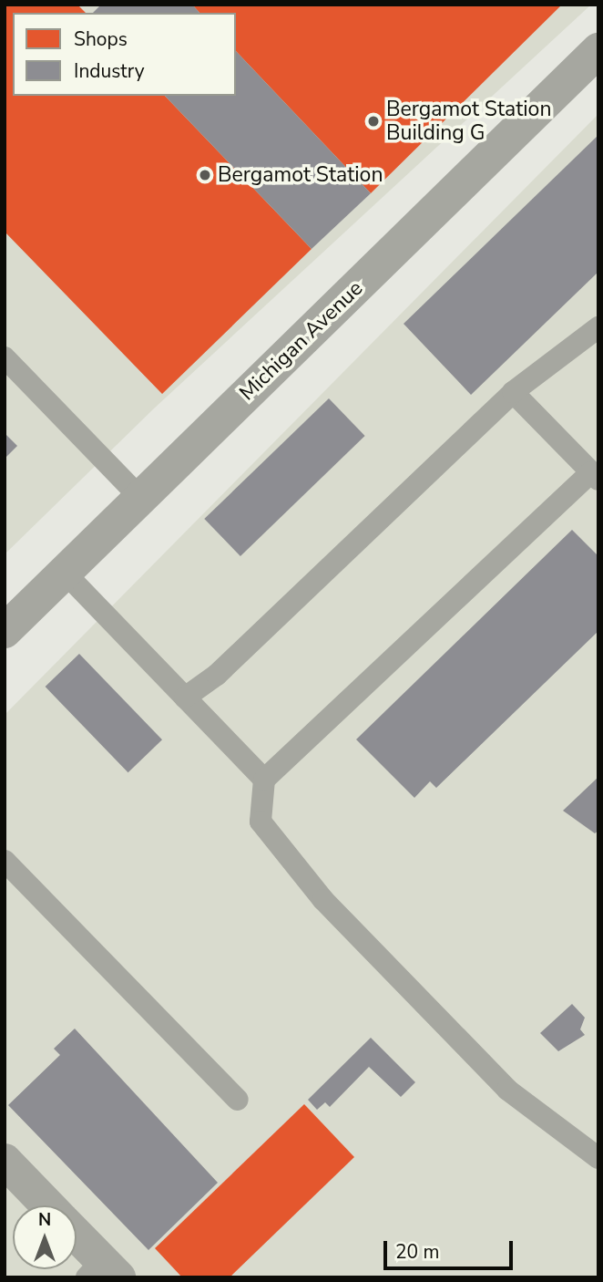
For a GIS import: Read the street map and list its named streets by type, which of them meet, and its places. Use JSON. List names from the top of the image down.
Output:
{
  "streets": {
    "street": ["Michigan Avenue"]
  },
  "places": ["Bergamot Station Building G", "Bergamot Station"],
  "legend": ["Shops", "Industry"],
  "scale_bar": "20 m",
  "north": "top"
}
